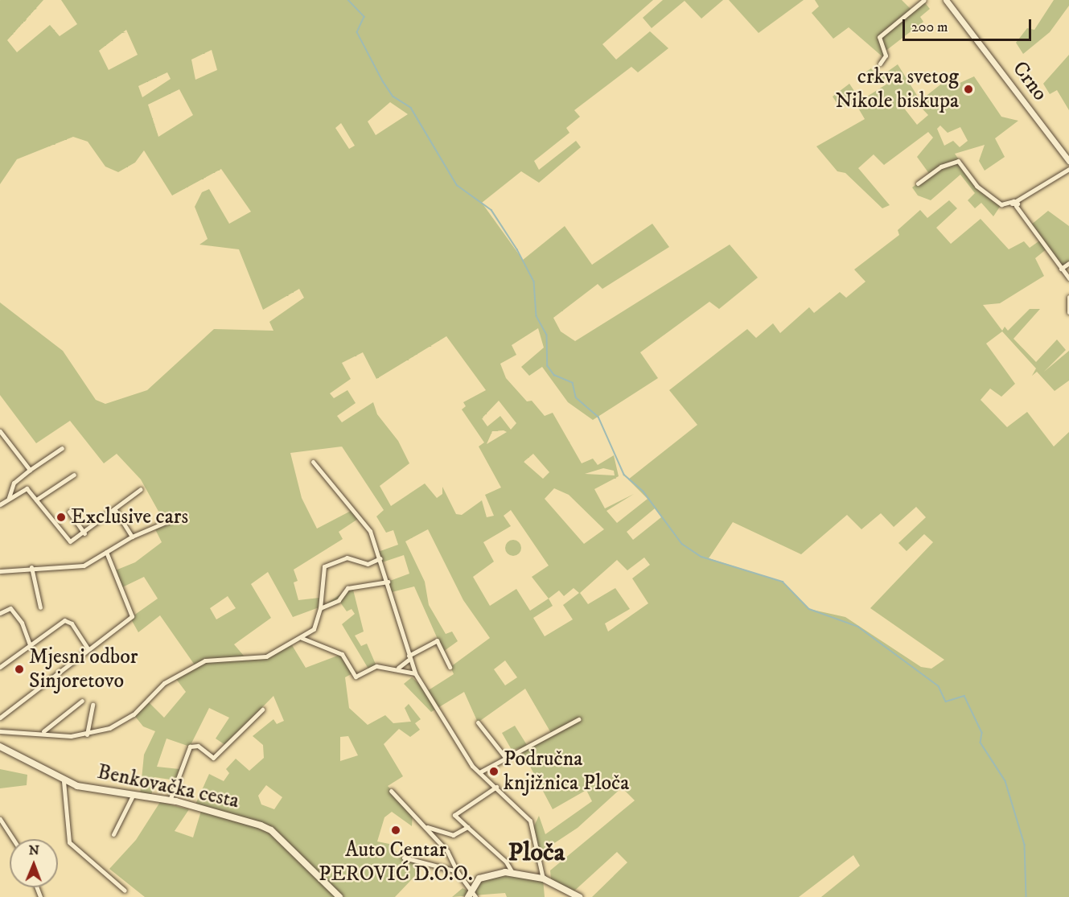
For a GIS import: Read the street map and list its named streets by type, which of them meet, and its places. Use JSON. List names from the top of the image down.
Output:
{
  "streets": {
    "main road": ["Benkovačka cesta"],
    "street": ["Crno"]
  },
  "districts": ["Ploča"],
  "places": [
    "crkva svetog Nikole biskupa",
    "Exclusive cars",
    "Mjesni odbor Sinjoretovo",
    "Područna knjižnica Ploča",
    "Auto Centar PEROVIĆ D.O.O."
  ],
  "scale_bar": "200 m",
  "north": "top"
}
